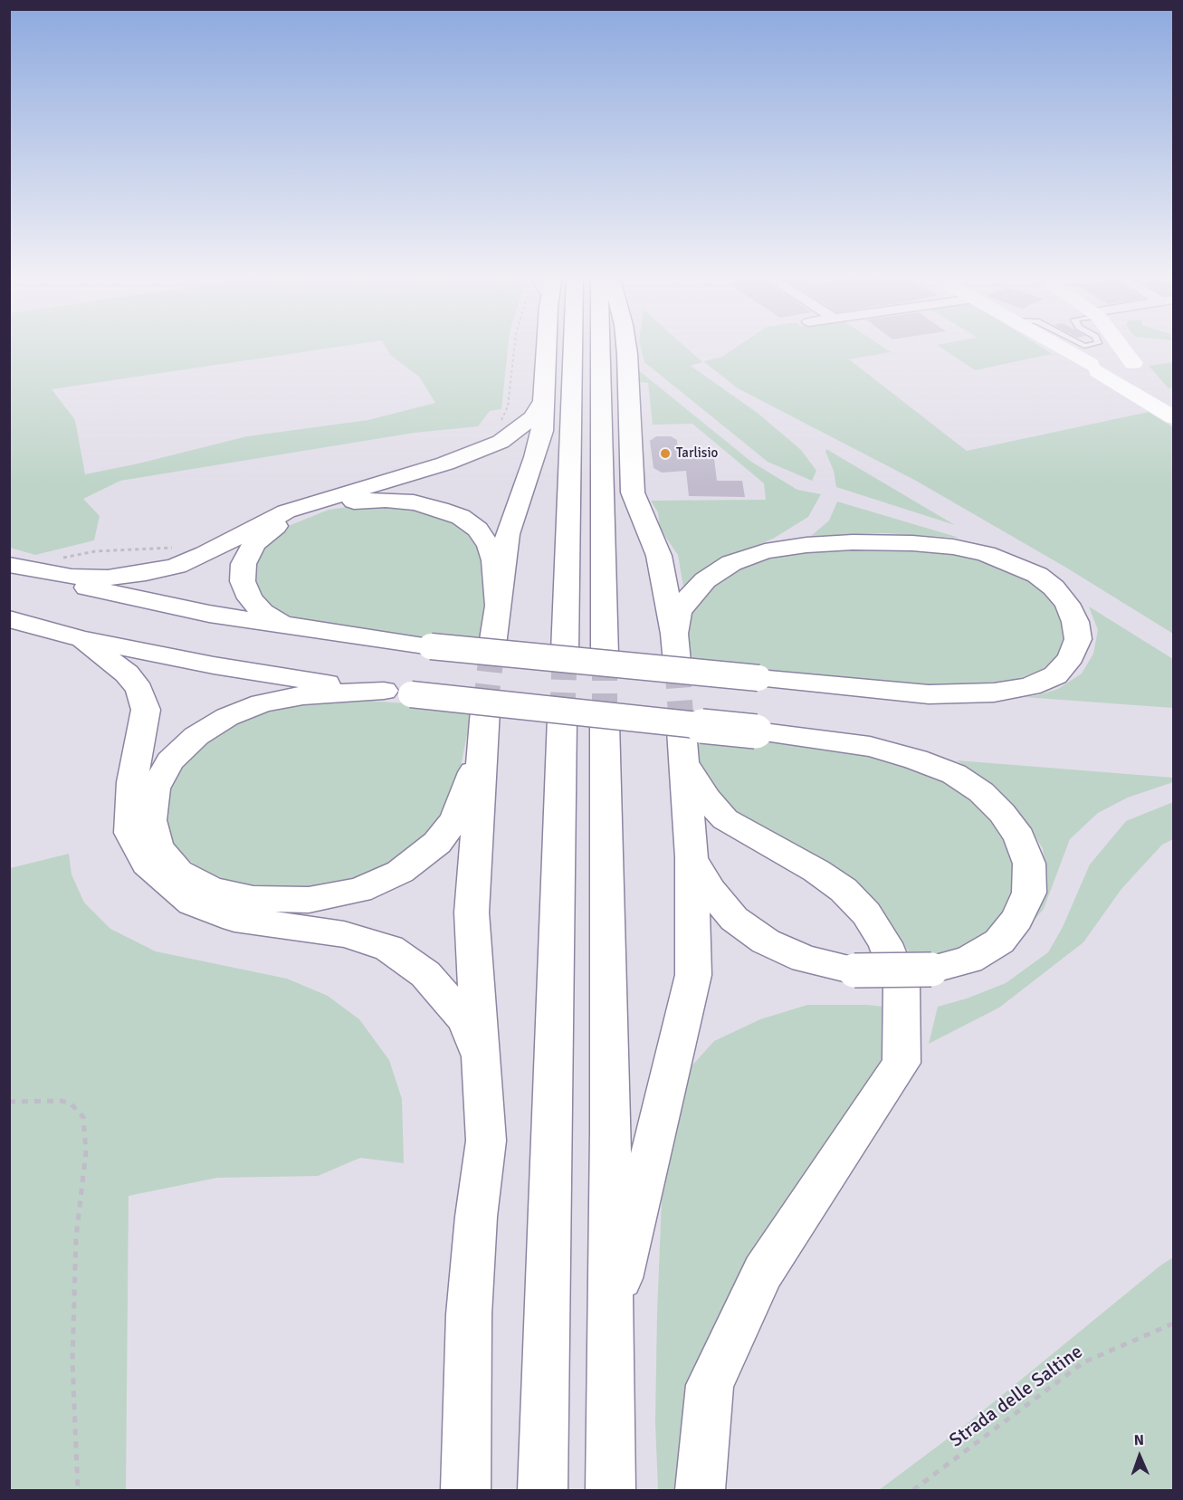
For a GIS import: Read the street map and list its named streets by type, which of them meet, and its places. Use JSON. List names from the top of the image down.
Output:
{
  "streets": {
    "path": ["Strada delle Saltine"]
  },
  "places": ["Tarlisio"],
  "north": "top"
}
